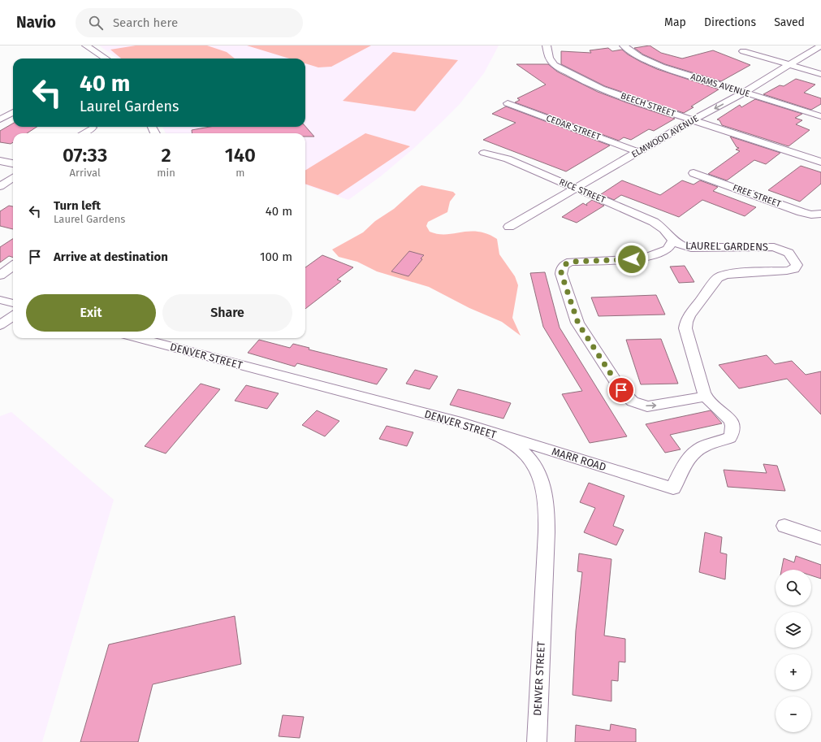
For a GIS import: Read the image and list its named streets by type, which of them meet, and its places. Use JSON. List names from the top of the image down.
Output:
{
  "streets": {
    "street": [
      "ADAMS AVENUE",
      "BEECH STREET",
      "CEDAR STREET",
      "ELMWOOD AVENUE",
      "RICE STREET",
      "FREE STREET",
      "LAUREL GARDENS",
      "DENVER STREET",
      "MARR ROAD"
    ]
  },
  "crossings": [
    ["ADAMS AVENUE", "ELMWOOD AVENUE"],
    ["BEECH STREET", "ELMWOOD AVENUE"],
    ["CEDAR STREET", "ELMWOOD AVENUE"],
    ["ELMWOOD AVENUE", "RICE STREET"],
    ["RICE STREET", "LAUREL GARDENS"],
    ["LAUREL GARDENS", "MARR ROAD"],
    ["DENVER STREET", "MARR ROAD"]
  ],
  "page": {
    "header": "Navio",
    "search": "Search here",
    "nav": ["Map", "Directions", "Saved"],
    "turn": ["40 m", "Laurel Gardens"],
    "eta": [
      "07:33",
      "Arrival",
      "2",
      "min",
      "140",
      "m"
    ],
    "list": [
      {
        "name": "Turn left",
        "note": "Laurel Gardens",
        "value": "40 m"
      },
      {
        "name": "Arrive at destination",
        "value": "100 m"
      }
    ],
    "buttons": ["Exit", "Share"],
    "map_buttons": ["+", "−"]
  }
}
